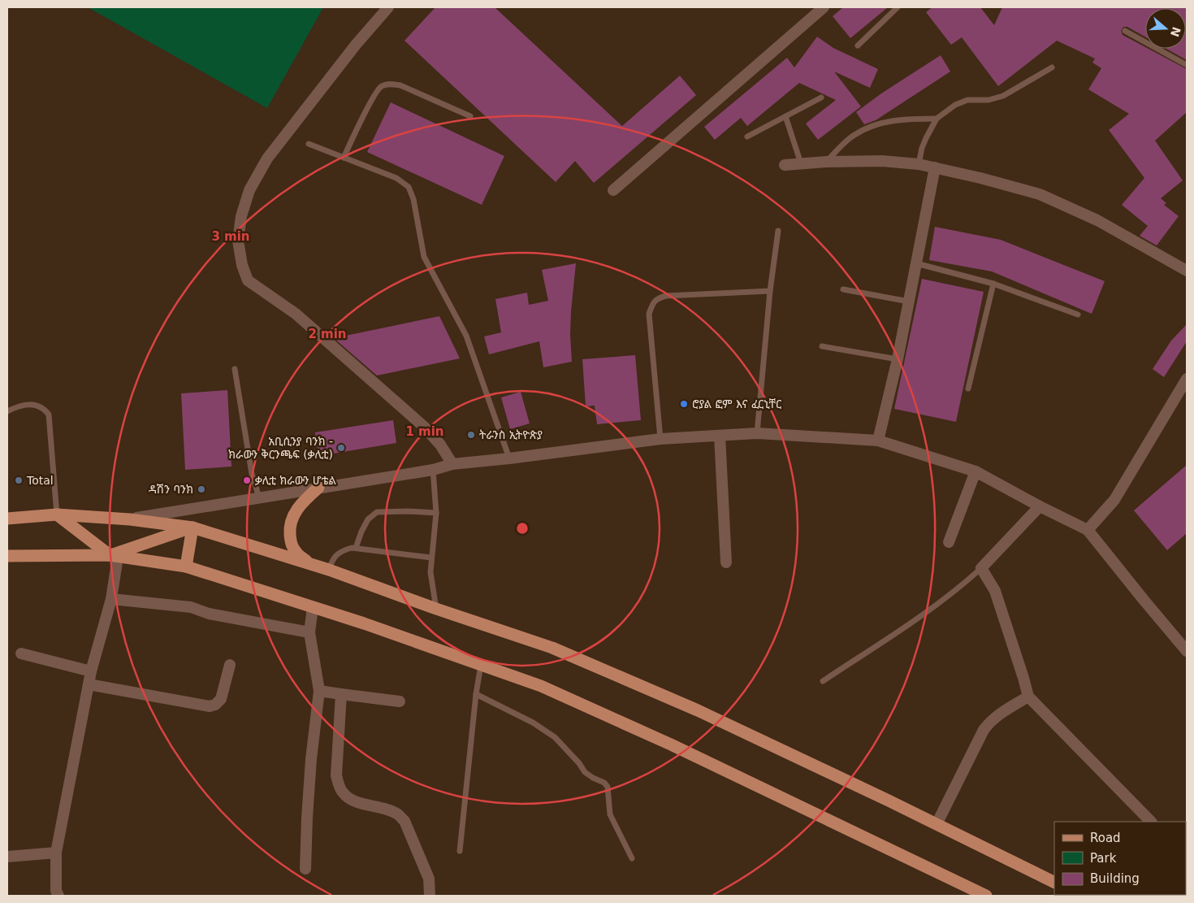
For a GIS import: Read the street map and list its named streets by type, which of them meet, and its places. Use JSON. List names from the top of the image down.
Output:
{
  "places": [
    "ሮያል ፎም እና ፈርኒቸር",
    "ትራንስ ኢትዮጵያ",
    "አቢሲንያ ባንክ - ክራውን ቅርንጫፍ (ቃሊቲ)",
    "Total",
    "ቃሊቲ ክራውን ሆቴል",
    "ዳሽን ባንክ"
  ],
  "legend": ["Road", "Park", "Building"],
  "north": "right",
  "rings": ["3 min", "2 min", "1 min"]
}
